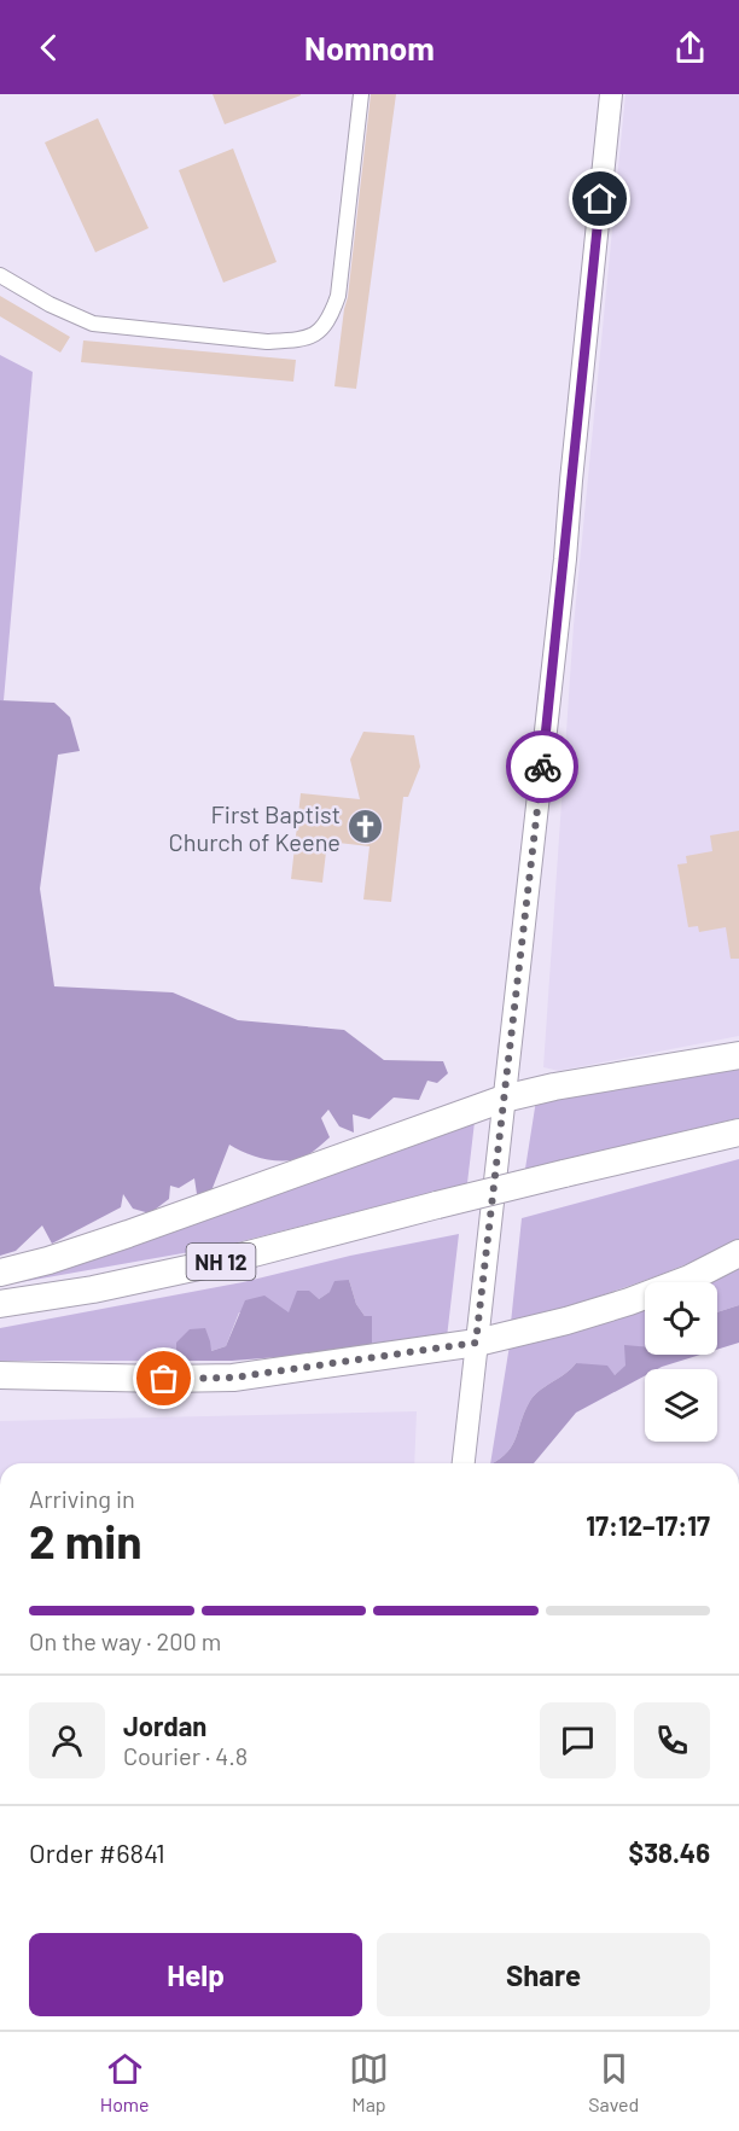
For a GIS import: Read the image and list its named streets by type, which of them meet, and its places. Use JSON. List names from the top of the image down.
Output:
{
  "streets": {
    "highway": ["NH 12"]
  },
  "places": {
    "church": ["First Baptist Church of Keene"]
  },
  "page": {
    "header": "Nomnom",
    "heading": ["2 min", "Arriving in", "17:12–17:17"],
    "panel": [
      "Jordan",
      "Courier · 4.8",
      "Order #6841",
      "$38.46"
    ],
    "bar": "On the way · 200 m",
    "buttons": ["Help", "Share"],
    "tabs": ["Home", "Map", "Saved"]
  }
}
